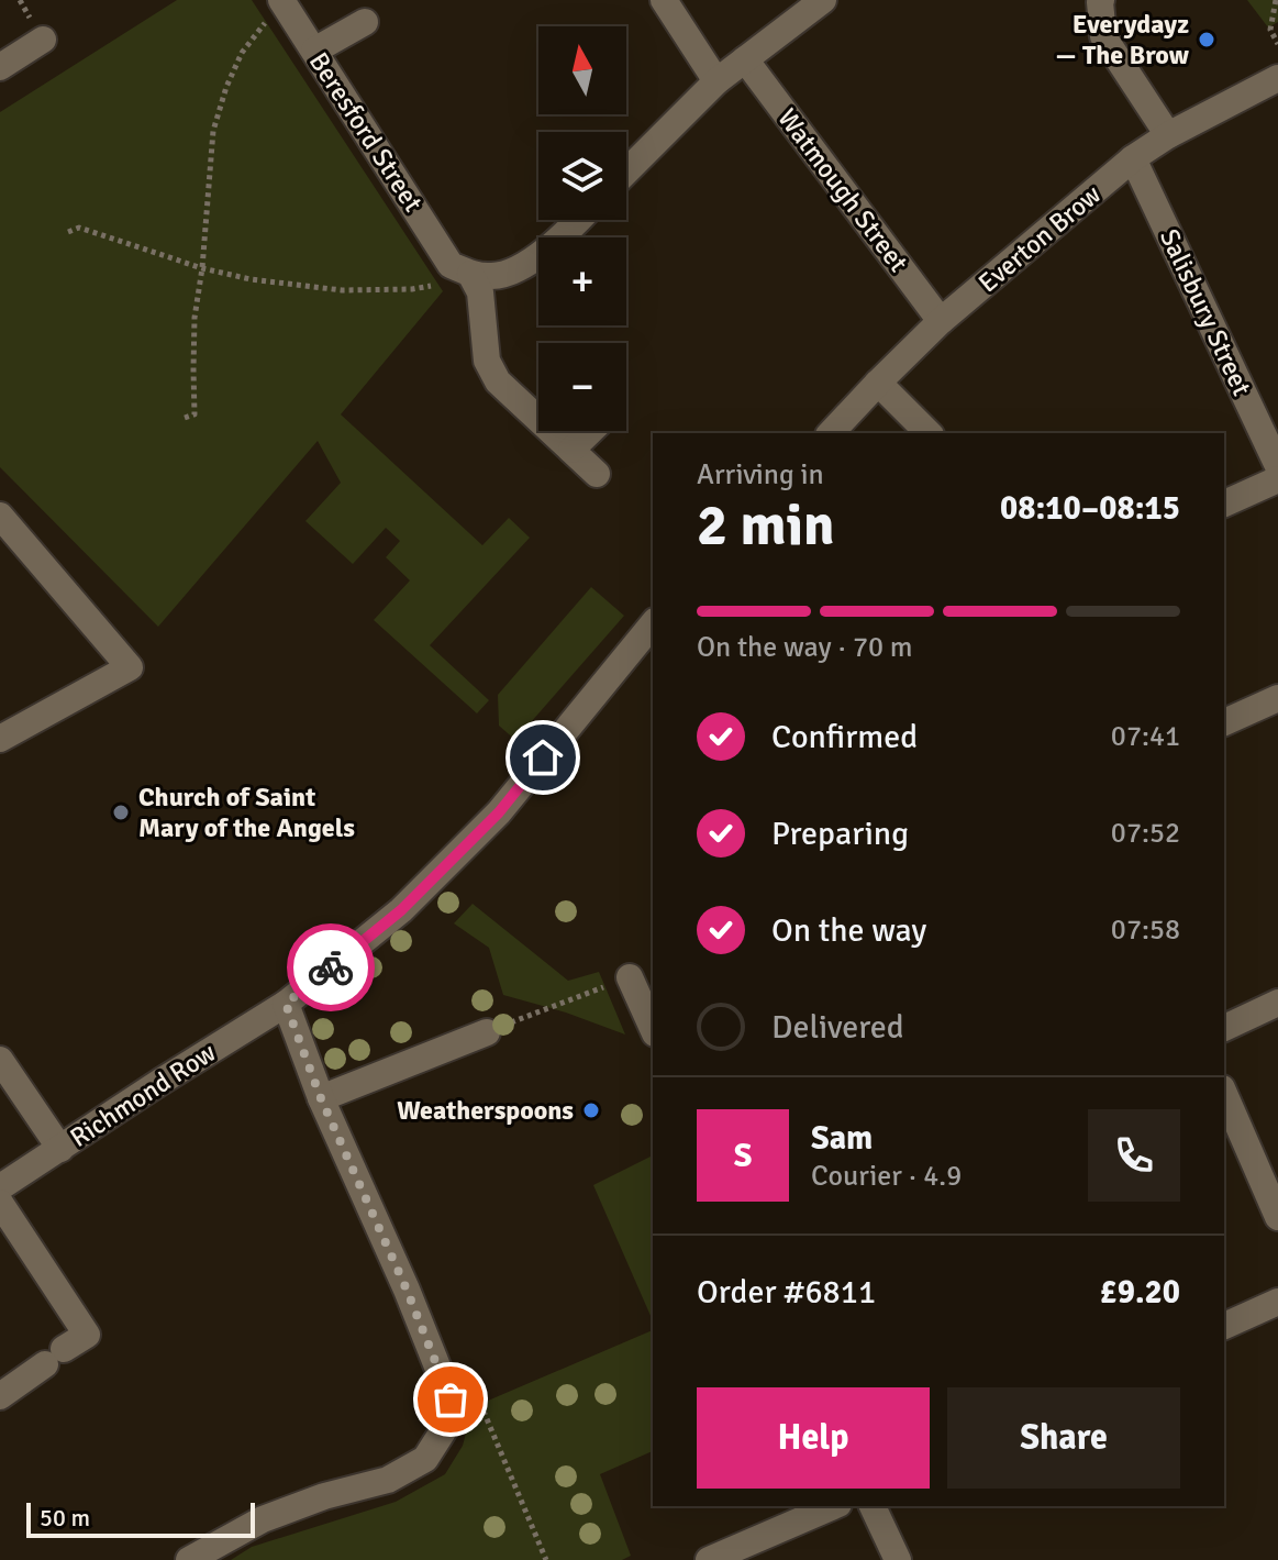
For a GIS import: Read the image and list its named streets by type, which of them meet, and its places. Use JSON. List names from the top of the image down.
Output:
{
  "streets": {
    "street": [
      "Beresford Street",
      "Watmough Street",
      "Everton Brow",
      "Salisbury Street",
      "Richmond Row"
    ]
  },
  "crossings": [
    ["Watmough Street", "Everton Brow"],
    ["Everton Brow", "Salisbury Street"]
  ],
  "places": ["Everydayz — The Brow", "Church of Saint Mary of the Angels", "Weatherspoons"],
  "scale_bar": "50 m",
  "north": "top",
  "page": {
    "map_buttons": ["+", "−"],
    "heading": ["2 min", "Arriving in", "08:10–08:15"],
    "panel": [
      "Sam",
      "Courier · 4.9",
      "Order #6811",
      "£9.20"
    ],
    "bar": "On the way · 70 m",
    "list": [
      ["Confirmed", "07:41"],
      ["Preparing", "07:52"],
      ["On the way", "07:58"],
      "Delivered"
    ],
    "round": "S",
    "buttons": ["Help", "Share"],
    "scale": "50 m"
  }
}
